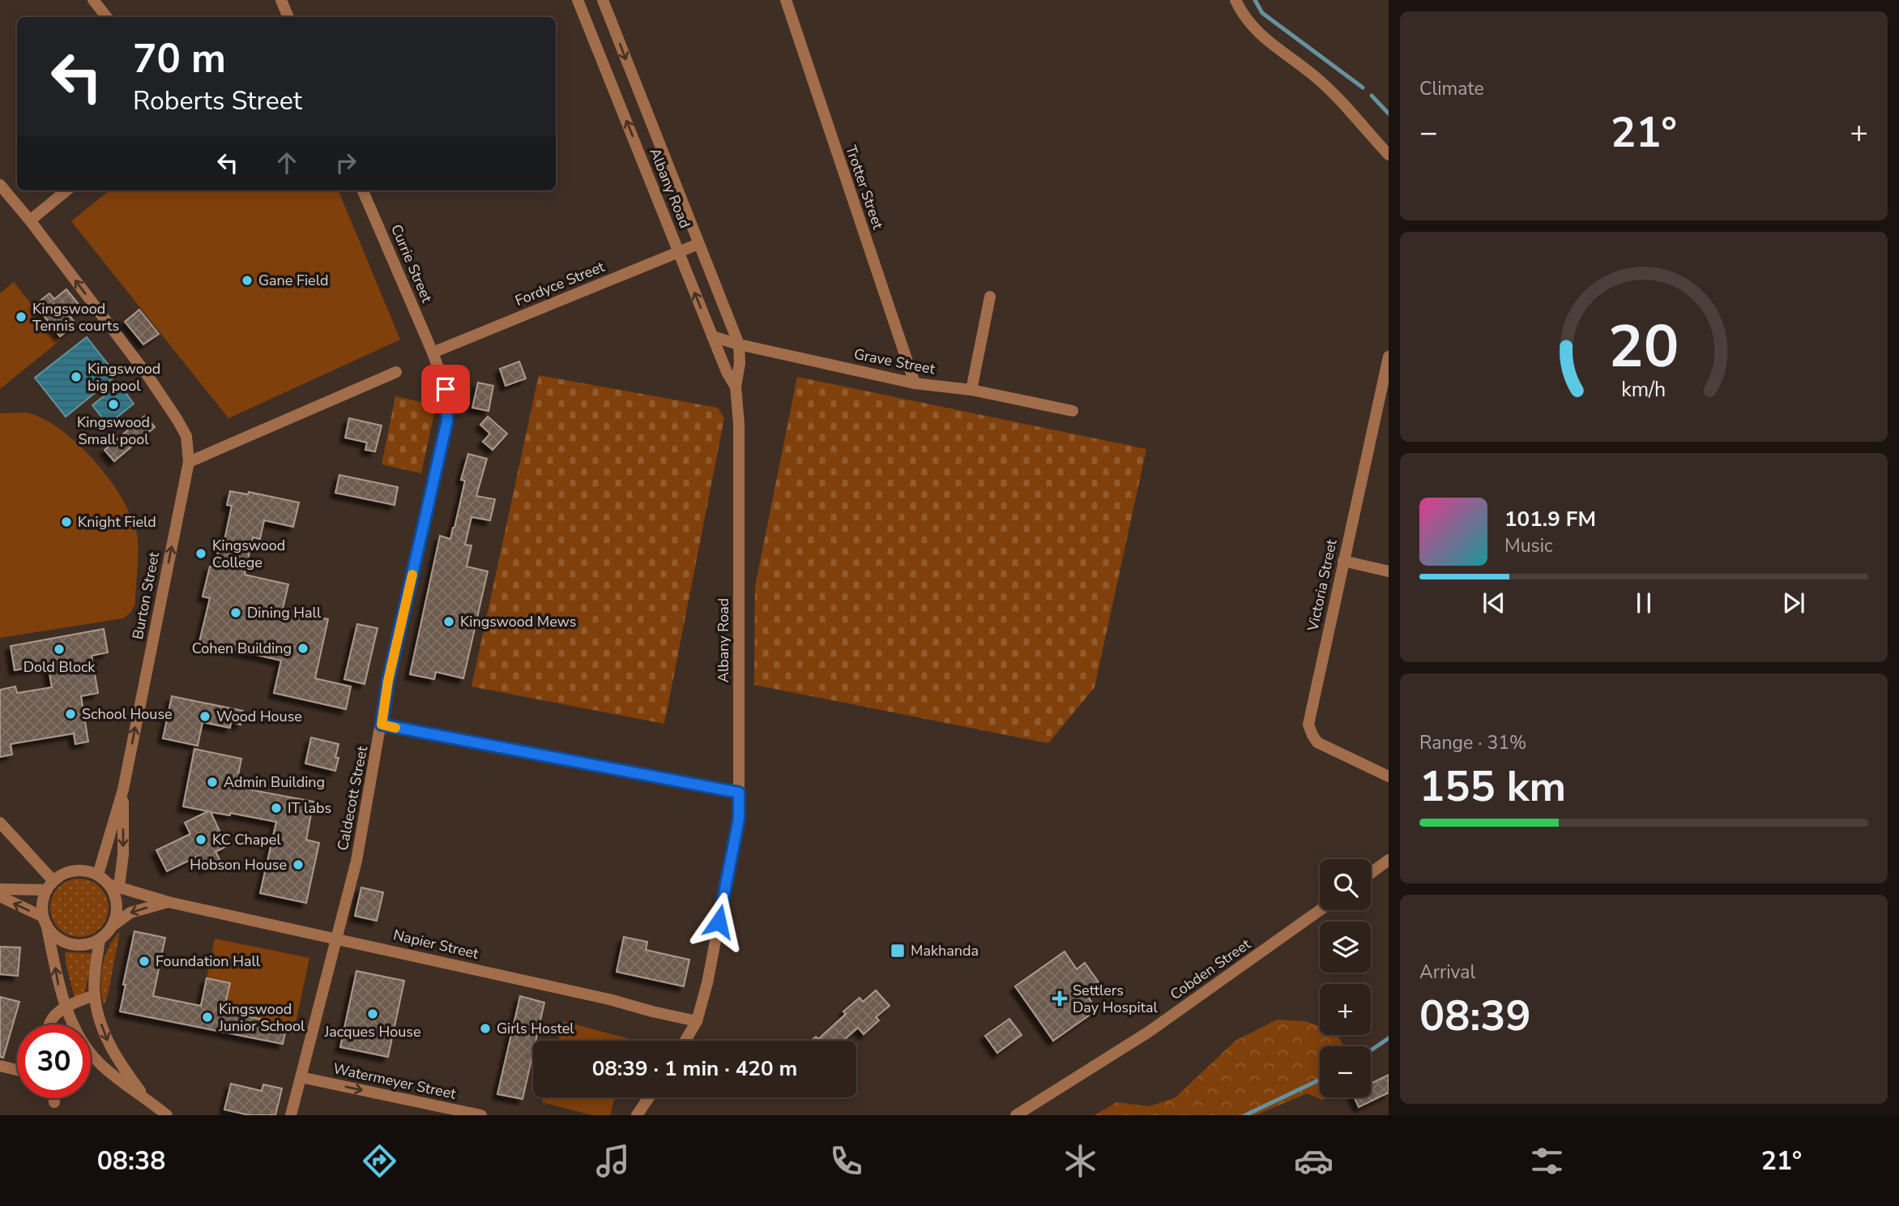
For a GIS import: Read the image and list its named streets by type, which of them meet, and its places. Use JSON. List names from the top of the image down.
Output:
{
  "streets": {
    "street": [
      "Trotter Street",
      "Albany Road",
      "Currie Street",
      "Fordyce Street",
      "Grave Street",
      "Victoria Street",
      "Burton Street",
      "Caldecott Street",
      "Napier Street",
      "Cobden Street",
      "Watermeyer Street"
    ]
  },
  "crossings": [
    ["Trotter Street", "Grave Street"],
    ["Albany Road", "Fordyce Street"],
    ["Albany Road", "Grave Street"],
    ["Albany Road", "Napier Street"],
    ["Currie Street", "Fordyce Street"],
    ["Currie Street", "Caldecott Street"],
    ["Fordyce Street", "Caldecott Street"],
    ["Burton Street", "Napier Street"],
    ["Caldecott Street", "Napier Street"],
    ["Caldecott Street", "Watermeyer Street"]
  ],
  "one_way": ["Watermeyer Street"],
  "places": {
    "other": [
      "Gane Field",
      "Kingswood Tennis courts",
      "Kingswood big pool",
      "Kingswood Small pool",
      "Knight Field",
      "Kingswood College",
      "Dining Hall",
      "Kingswood Mews",
      "Cohen Building",
      "Dold Block",
      "School House",
      "Wood House",
      "Admin Building",
      "IT labs",
      "KC Chapel",
      "Hobson House",
      "Foundation Hall",
      "Jacques House",
      "Kingswood Junior School",
      "Girls Hostel"
    ],
    "transit": ["Makhanda"],
    "health": ["Settlers Day Hospital"]
  },
  "page": {
    "tile": [
      "Climate",
      ["Range · 31%", "155 km"],
      ["Arrival", "08:39"]
    ],
    "turn": ["70 m", "Roberts Street"],
    "heat": ["−", "21°", "+"],
    "song": ["101.9 FM", "Music"],
    "map_buttons": ["+", "−"],
    "limit": "30",
    "trip": "08:39 · 1 min · 420 m",
    "tabs": ["08:38", "21°"],
    "gauge": ["20", "km/h"]
  }
}
